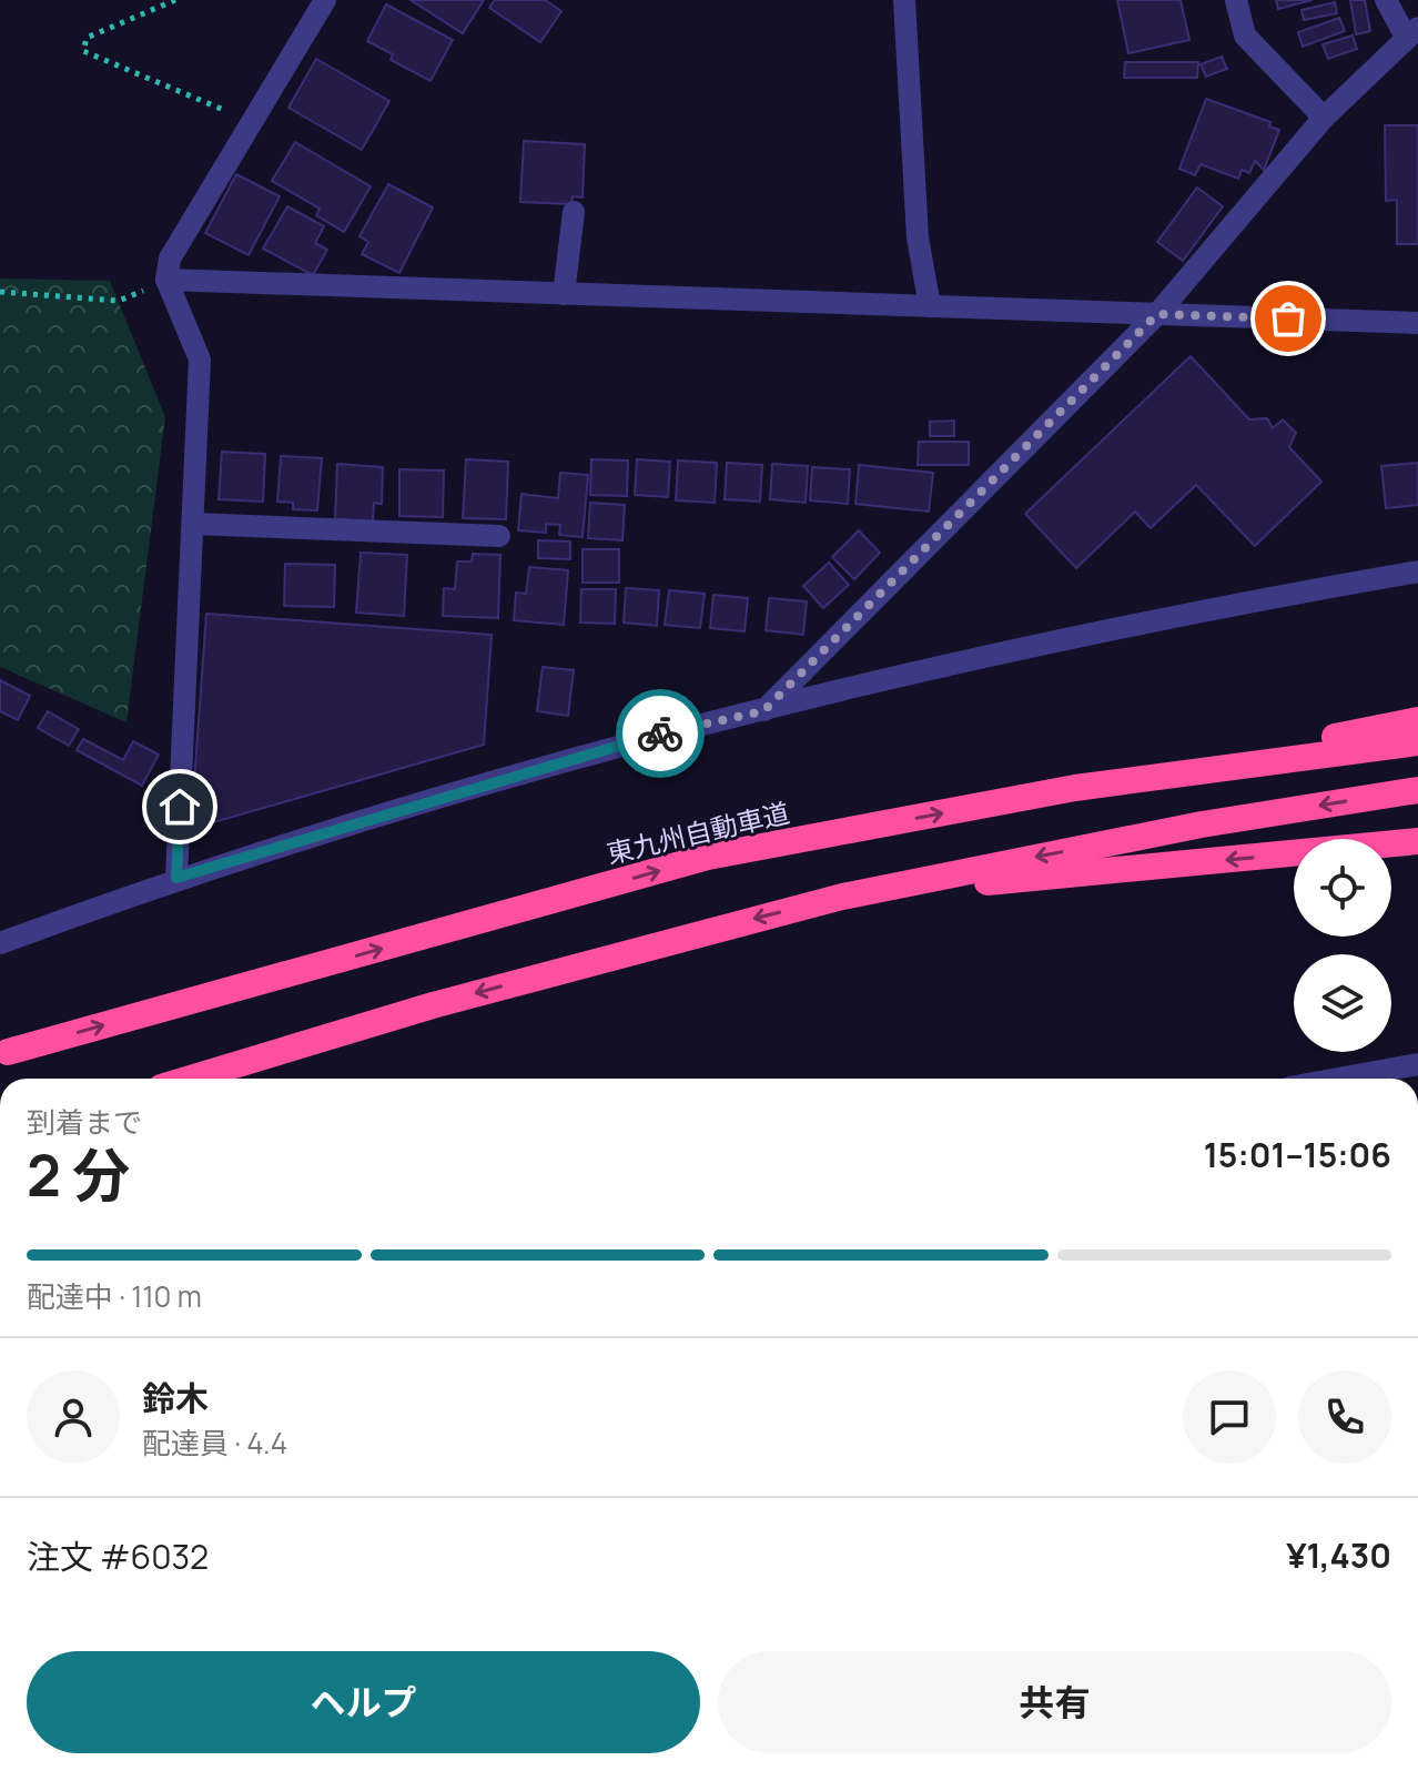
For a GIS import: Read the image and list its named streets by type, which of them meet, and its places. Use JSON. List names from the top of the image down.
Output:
{
  "streets": {
    "highway": ["東九州自動車道"]
  },
  "page": {
    "heading": ["2 分", "到着まで", "15:01–15:06"],
    "panel": [
      "鈴木",
      "配達員 · 4.4",
      "注文 #6032",
      "¥1,430"
    ],
    "bar": "配達中 · 110 m",
    "buttons": ["ヘルプ", "共有"]
  }
}
